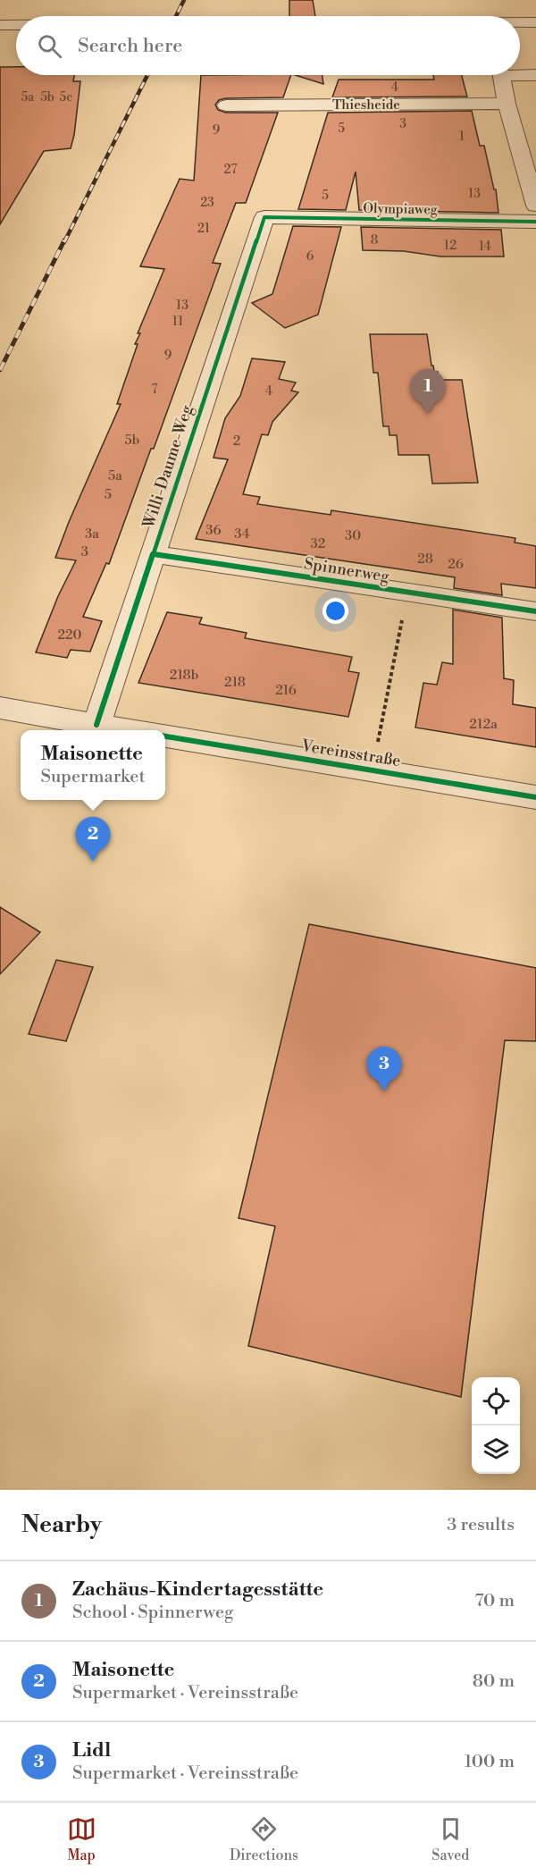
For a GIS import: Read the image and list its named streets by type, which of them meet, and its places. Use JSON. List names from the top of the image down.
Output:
{
  "streets": {
    "street": [
      "Thiesheide",
      "Olympiaweg",
      "Willi-Daume-Weg",
      "Spinnerweg",
      "Vereinsstraße"
    ]
  },
  "crossings": [
    ["Olympiaweg", "Willi-Daume-Weg"],
    ["Willi-Daume-Weg", "Spinnerweg"]
  ],
  "house_numbers": [
    "4",
    "5a",
    "5b",
    "5c",
    "3",
    "5",
    "9",
    "1",
    "27",
    "13",
    "5",
    "23",
    "21",
    "8",
    "12",
    "14",
    "6",
    "13",
    "11",
    "9",
    "7",
    "4",
    "5b",
    "2",
    "5a",
    "5",
    "36",
    "3a",
    "34",
    "30",
    "32",
    "3",
    "28",
    "26",
    "220",
    "218b",
    "218",
    "216",
    "212a"
  ],
  "page": {
    "search": "Search here",
    "pins": ["1", "2", "3"],
    "popup": ["Maisonette", "Supermarket"],
    "heading": ["Nearby", "3 results"],
    "list": [
      {
        "mark": "1",
        "name": "Zachäus-Kindertagesstätte",
        "note": "School · Spinnerweg",
        "value": "70 m"
      },
      {
        "mark": "2",
        "name": "Maisonette",
        "note": "Supermarket · Vereinsstraße",
        "value": "80 m"
      },
      {
        "mark": "3",
        "name": "Lidl",
        "note": "Supermarket · Vereinsstraße",
        "value": "100 m"
      }
    ],
    "nav": ["Map", "Directions", "Saved"]
  }
}
